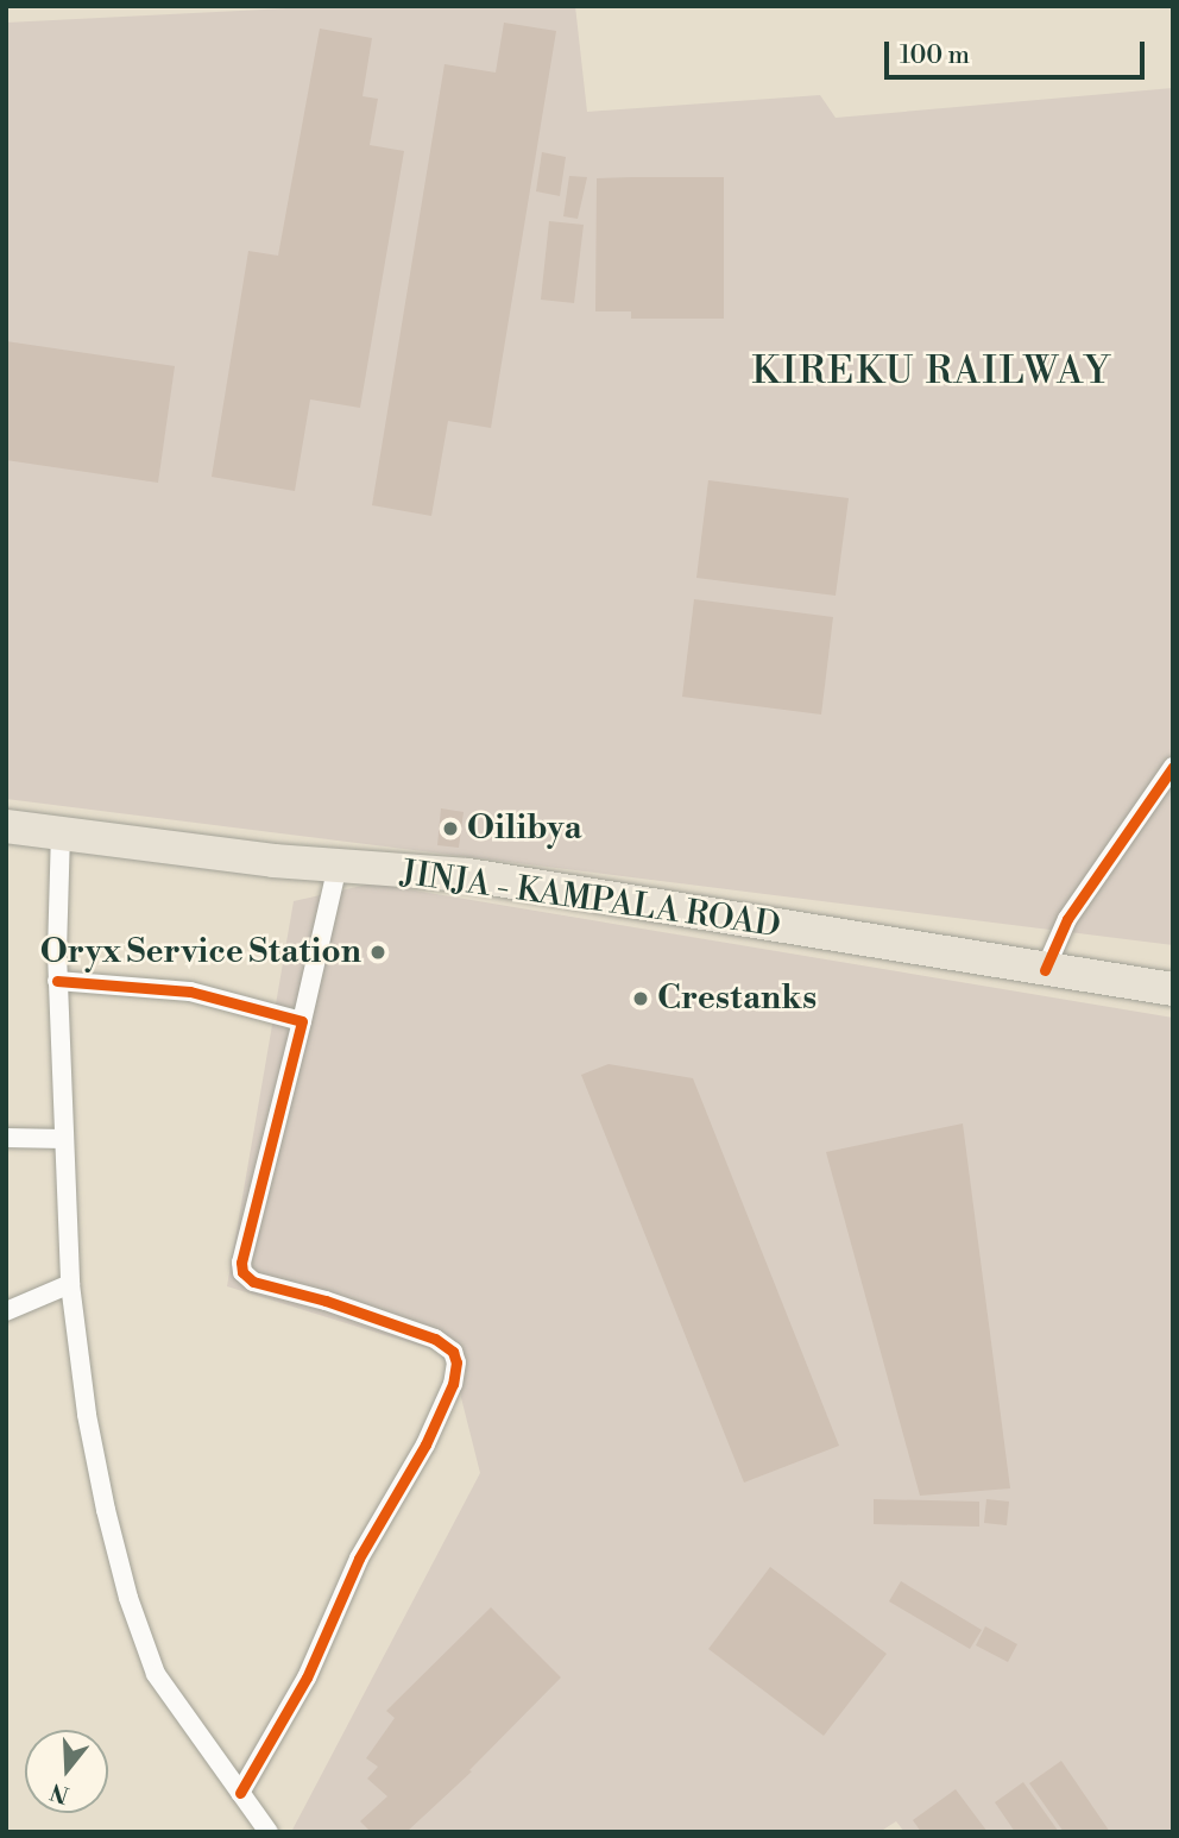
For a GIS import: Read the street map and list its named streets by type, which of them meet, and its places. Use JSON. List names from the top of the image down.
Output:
{
  "streets": {
    "highway": ["JINJA - KAMPALA ROAD"]
  },
  "districts": ["KIREKU RAILWAY"],
  "places": ["Oilibya", "Oryx Service Station", "Crestanks"],
  "scale_bar": "100 m",
  "north": "bottom"
}
